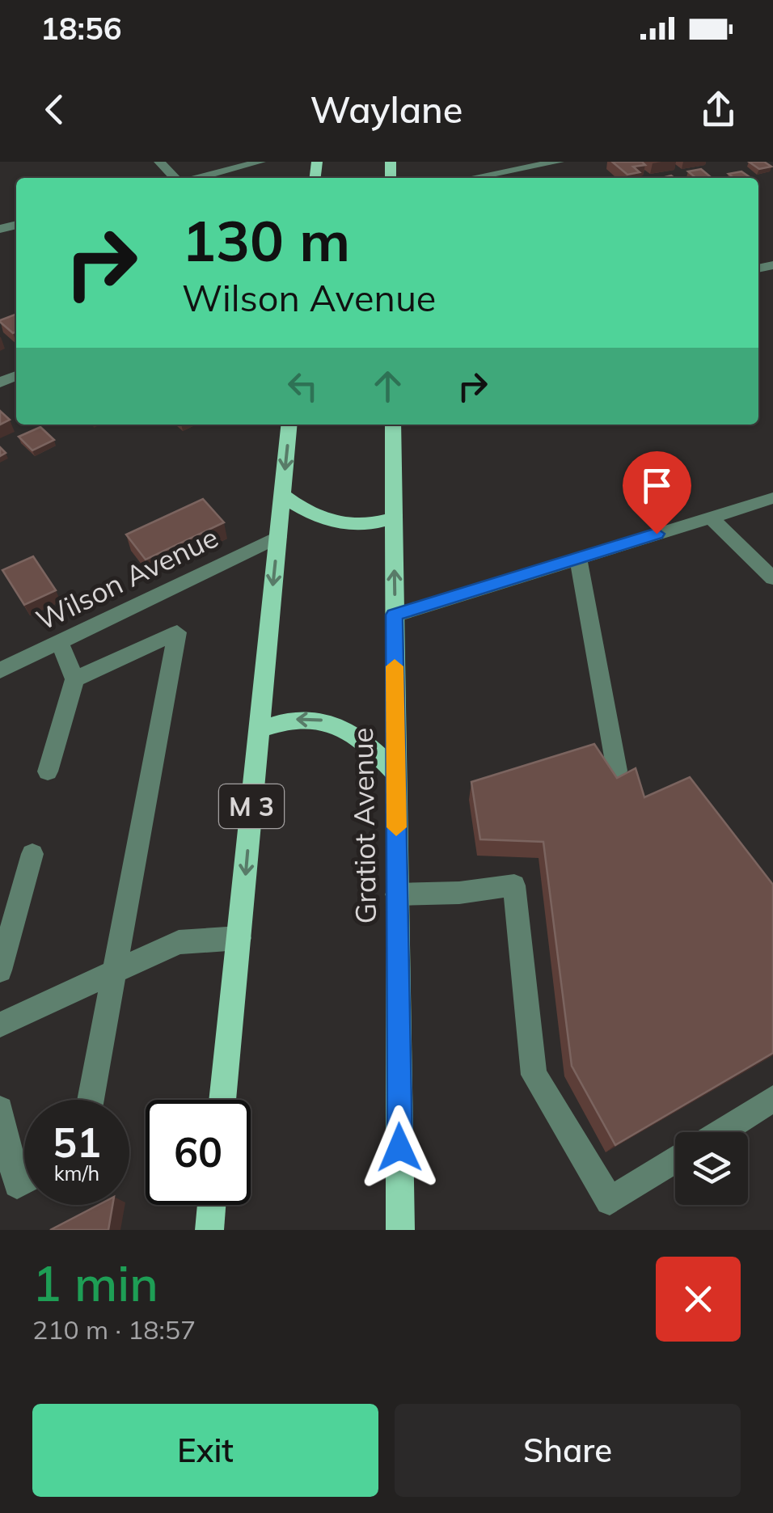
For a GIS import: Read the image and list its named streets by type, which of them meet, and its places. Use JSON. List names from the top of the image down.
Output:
{
  "streets": {
    "main road": ["M 3", "Gratiot Avenue"],
    "street": ["Wilson Avenue"]
  },
  "crossings": [
    ["Wilson Avenue", "M 3"]
  ],
  "page": {
    "status": "18:56",
    "header": "Waylane",
    "turn": ["130 m", "Wilson Avenue"],
    "speed": "51 km/h",
    "limit": "60",
    "heading": ["1 min", "210 m · 18:57"],
    "buttons": ["Exit", "Share"]
  }
}
